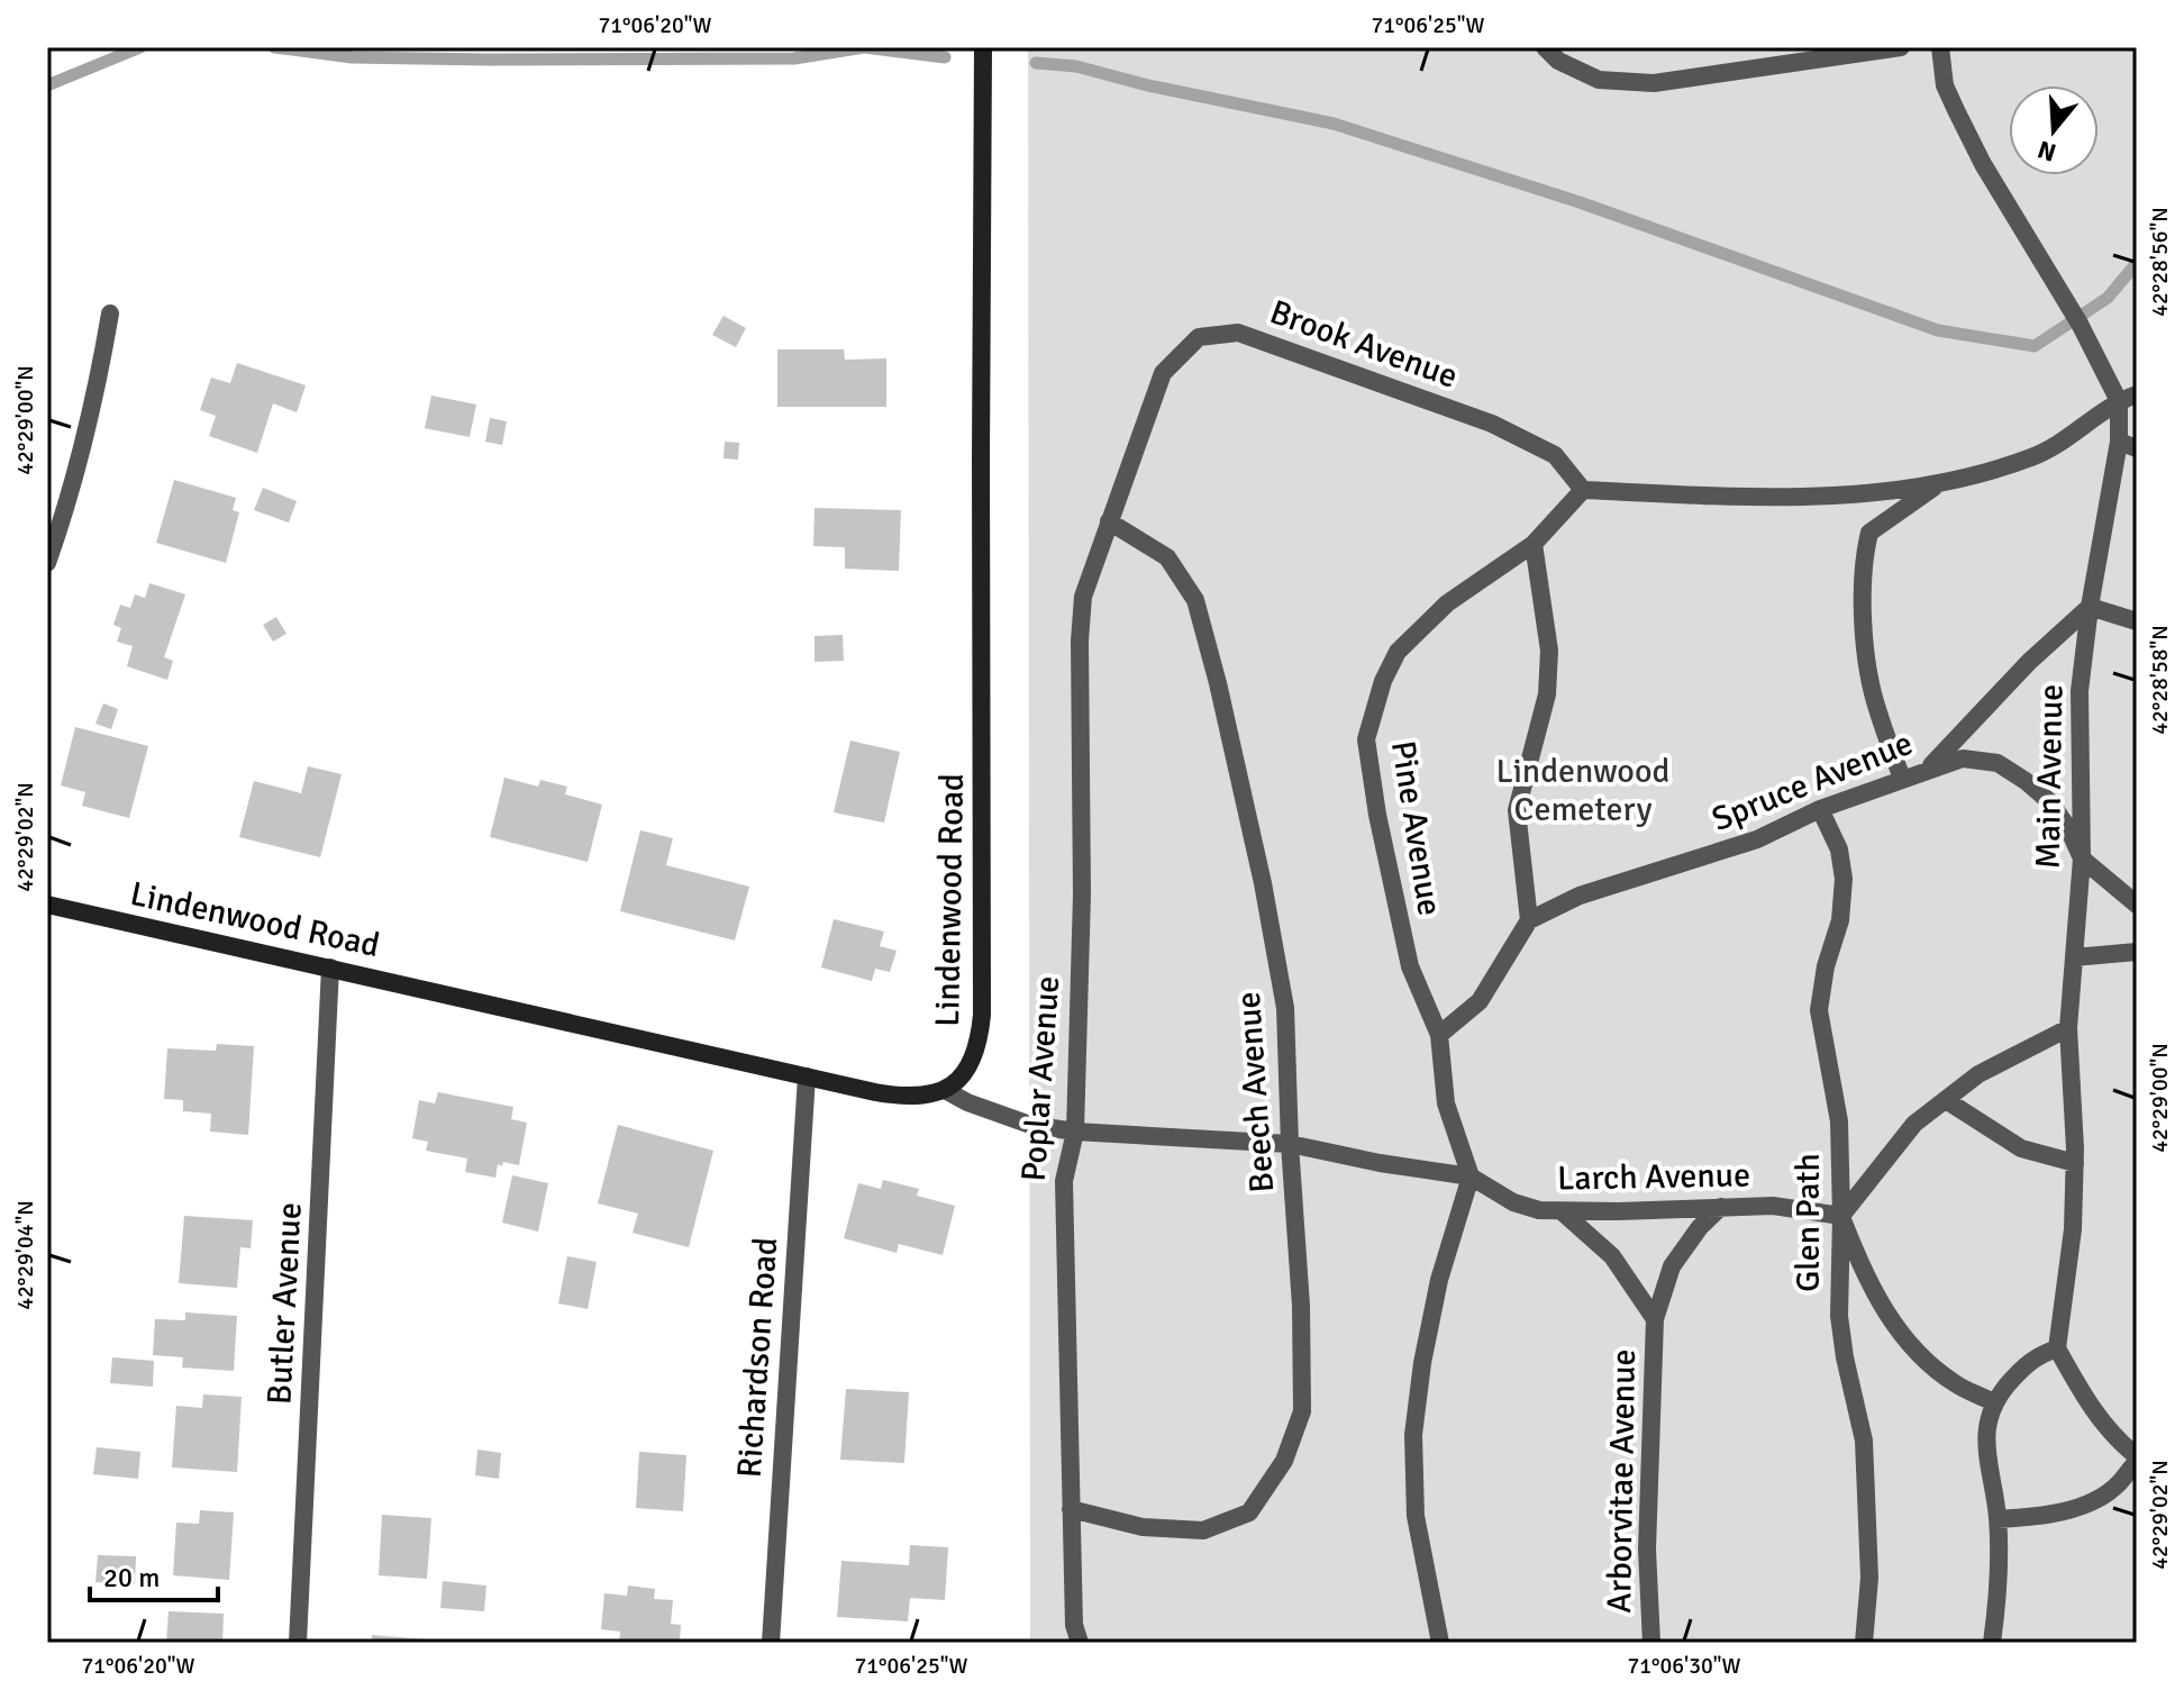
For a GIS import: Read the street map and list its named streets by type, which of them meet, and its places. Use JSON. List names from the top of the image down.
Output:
{
  "streets": {
    "street": [
      "Brook Avenue",
      "Main Avenue",
      "Spruce Avenue",
      "Pine Avenue",
      "Lindenwood Road",
      "Poplar Avenue",
      "Beech Avenue",
      "Larch Avenue",
      "Glen Path",
      "Butler Avenue",
      "Richardson Road",
      "Arborvitae Avenue"
    ]
  },
  "crossings": [
    ["Brook Avenue", "Pine Avenue"],
    ["Brook Avenue", "Poplar Avenue"],
    ["Brook Avenue", "Beech Avenue"],
    ["Main Avenue", "Spruce Avenue"],
    ["Spruce Avenue", "Glen Path"],
    ["Pine Avenue", "Larch Avenue"],
    ["Lindenwood Road", "Larch Avenue"],
    ["Lindenwood Road", "Butler Avenue"],
    ["Lindenwood Road", "Richardson Road"],
    ["Poplar Avenue", "Beech Avenue"],
    ["Poplar Avenue", "Larch Avenue"],
    ["Beech Avenue", "Larch Avenue"],
    ["Larch Avenue", "Glen Path"],
    ["Larch Avenue", "Arborvitae Avenue"]
  ],
  "parks": ["Lindenwood Cemetery"],
  "scale_bar": "20 m",
  "north": "bottom",
  "coordinates": [
    "71°06'20\"W",
    "71°06'25\"W",
    "42°28'56\"N",
    "42°29'00\"N",
    "42°28'58\"N",
    "42°29'02\"N",
    "42°29'04\"N",
    "71°06'30\"W"
  ]
}
